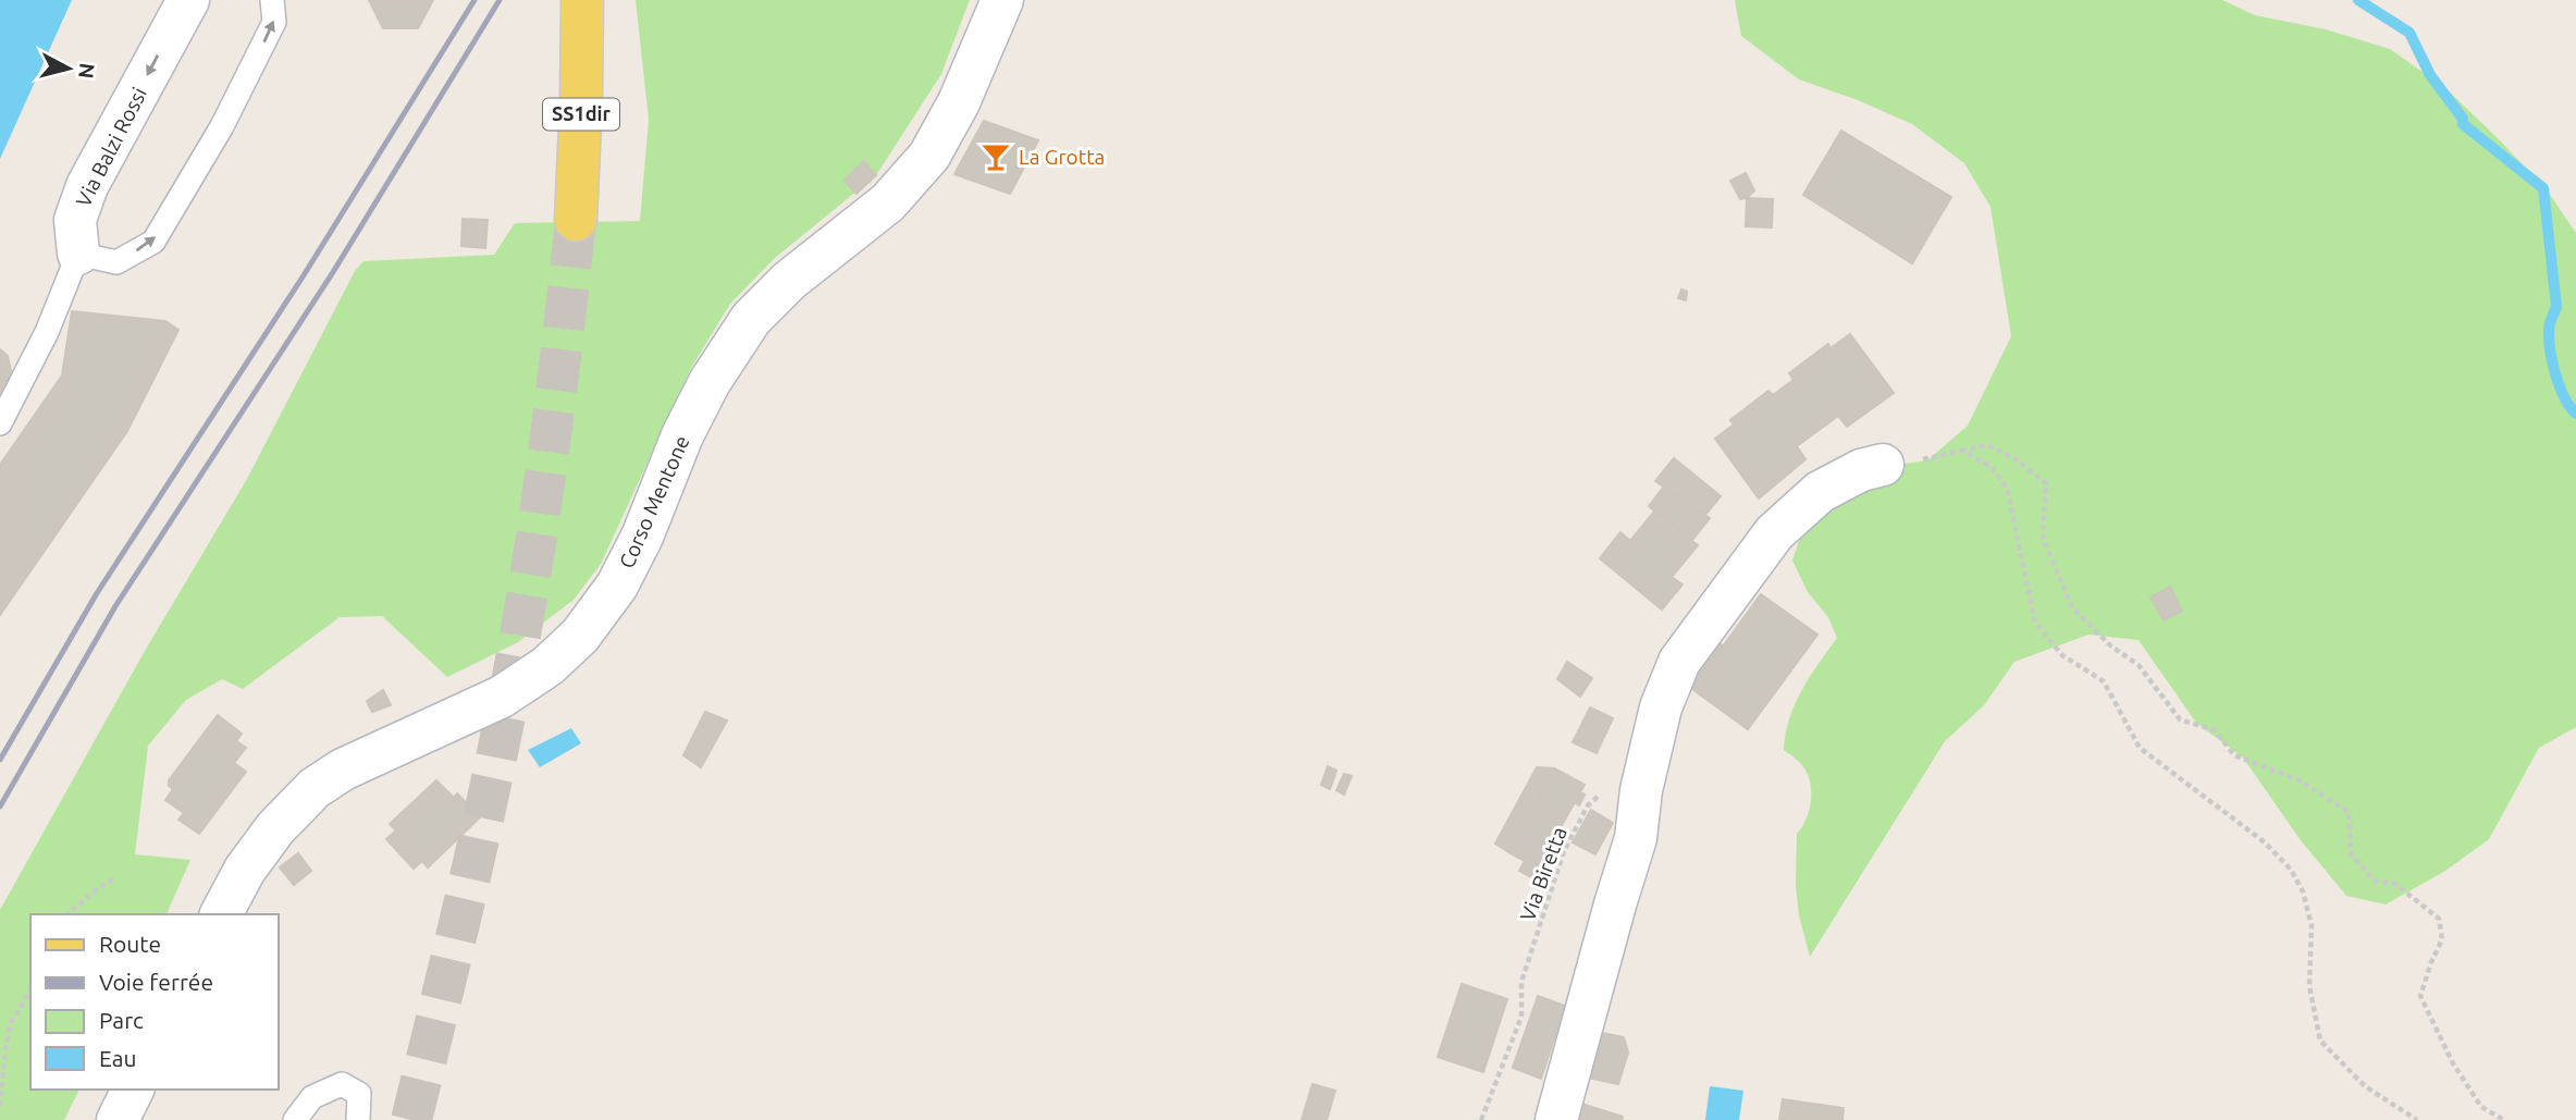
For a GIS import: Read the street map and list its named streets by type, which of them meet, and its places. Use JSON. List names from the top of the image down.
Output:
{
  "streets": {
    "main road": ["SS1dir", "Via Balzi Rossi", "Corso Mentone"],
    "path": ["Via Biretta"]
  },
  "one_way": ["Via Balzi Rossi"],
  "places": {
    "bar": ["La Grotta"]
  },
  "legend": [
    "Route",
    "Voie ferrée",
    "Parc",
    "Eau"
  ],
  "north": "right"
}
